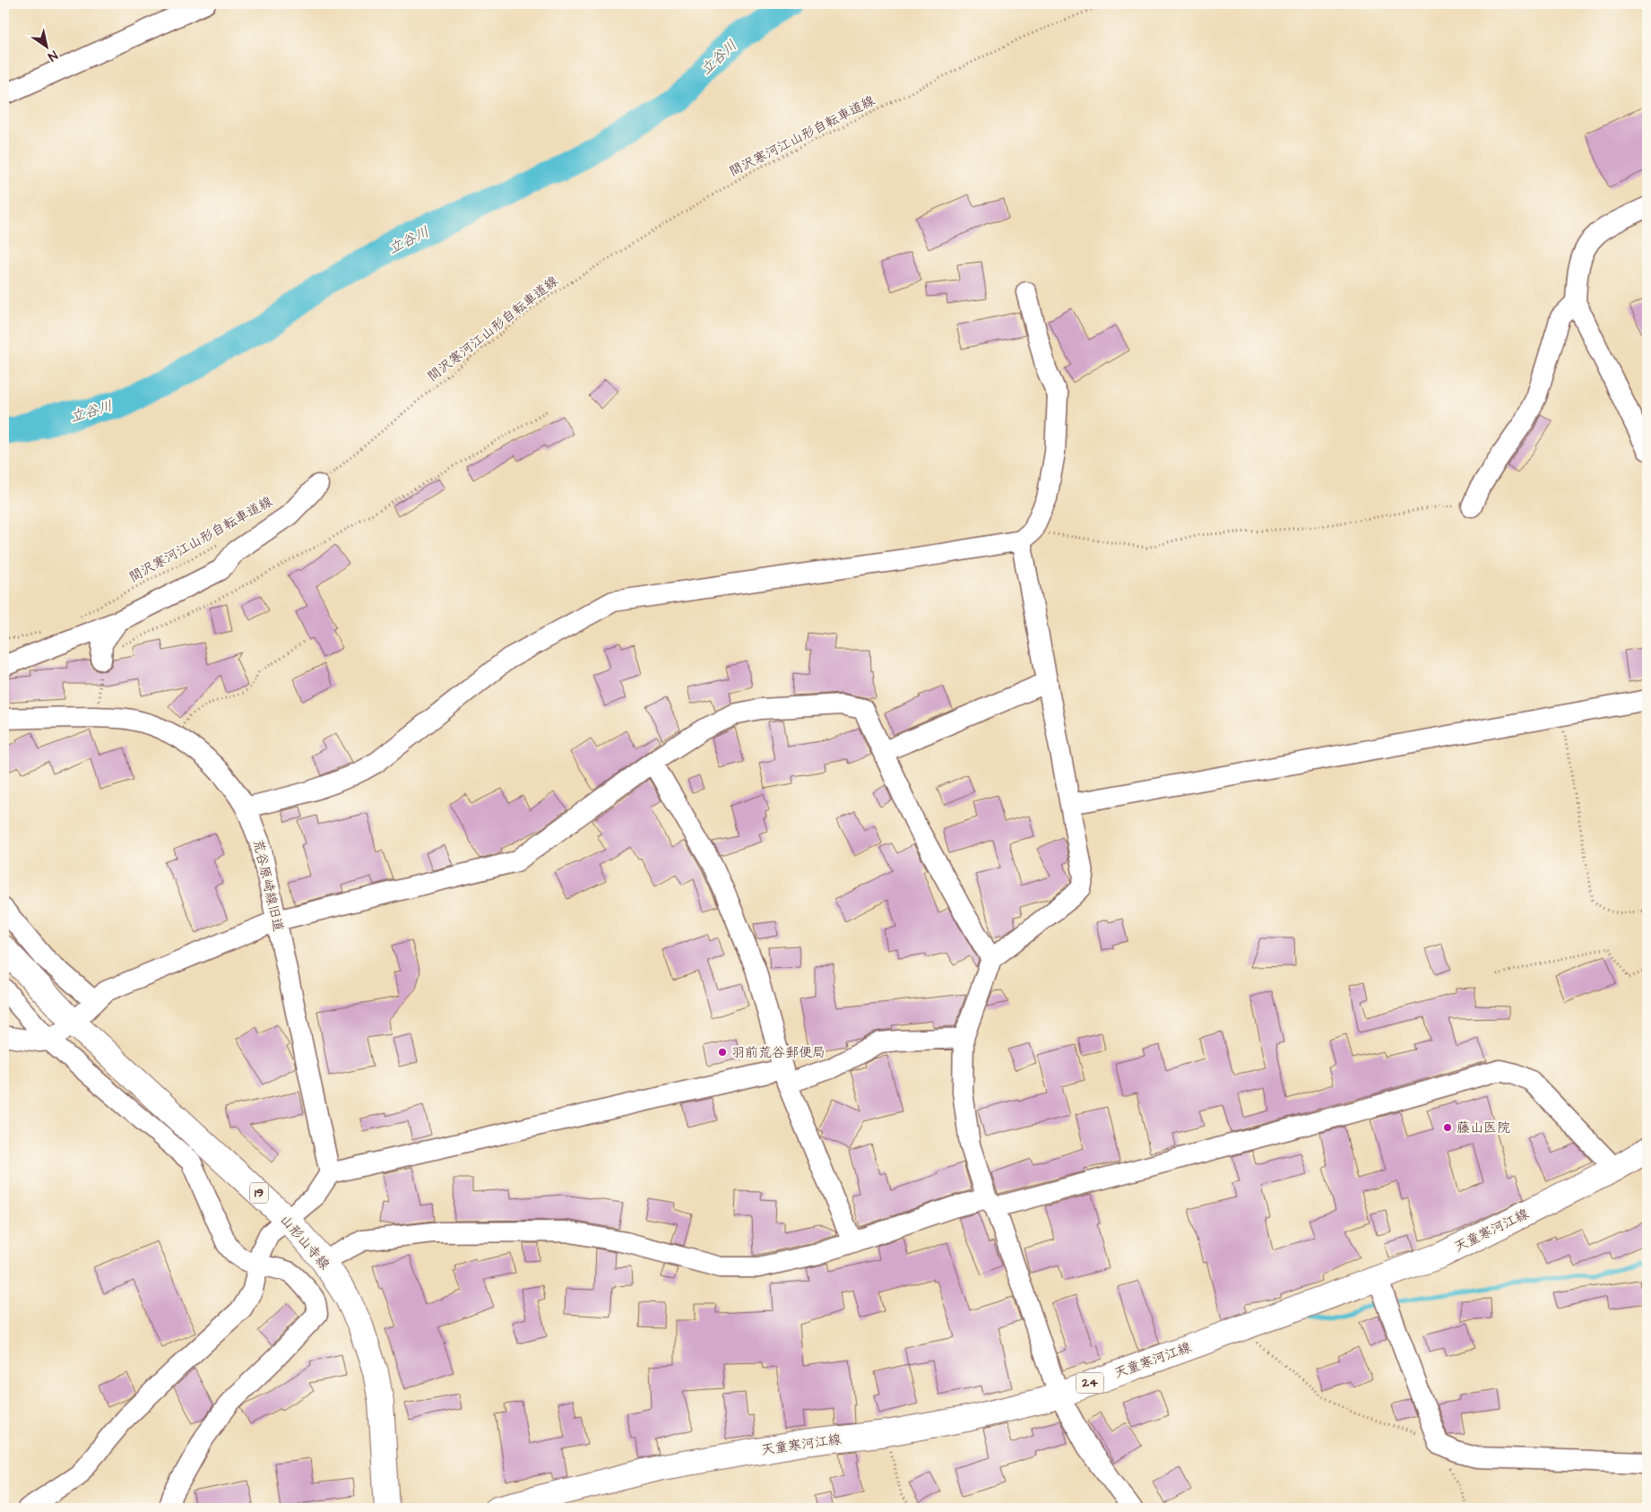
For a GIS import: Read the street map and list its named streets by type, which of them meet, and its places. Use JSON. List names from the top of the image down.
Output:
{
  "streets": {
    "main road": [
      "19",
      "天童寒河江線",
      "山形山寺線",
      "24"
    ],
    "street": ["荒谷原崎線旧道"],
    "path": ["間沢寒河江山形自転車道線"]
  },
  "water": ["立谷川"],
  "places": ["羽前荒谷郵便局", "藤山医院"],
  "north": "bottom right"
}
